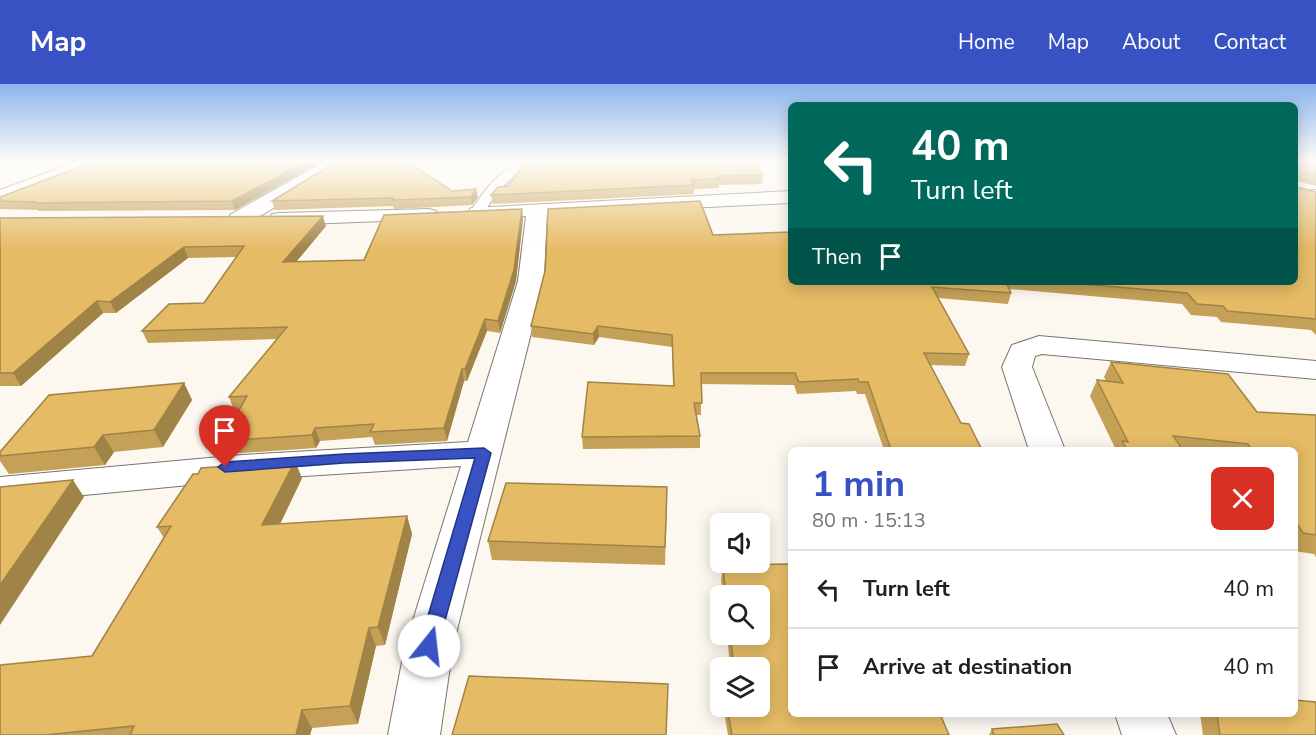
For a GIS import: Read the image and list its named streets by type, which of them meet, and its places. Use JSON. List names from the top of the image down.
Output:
{
  "page": {
    "header": "Map",
    "nav": [
      "Home",
      "Map",
      "About",
      "Contact"
    ],
    "turn": ["40 m", "Turn left"],
    "then": "Then",
    "heading": ["1 min", "80 m · 15:13"],
    "list": [
      {
        "name": "Turn left",
        "value": "40 m"
      },
      {
        "name": "Arrive at destination",
        "value": "40 m"
      }
    ]
  }
}
